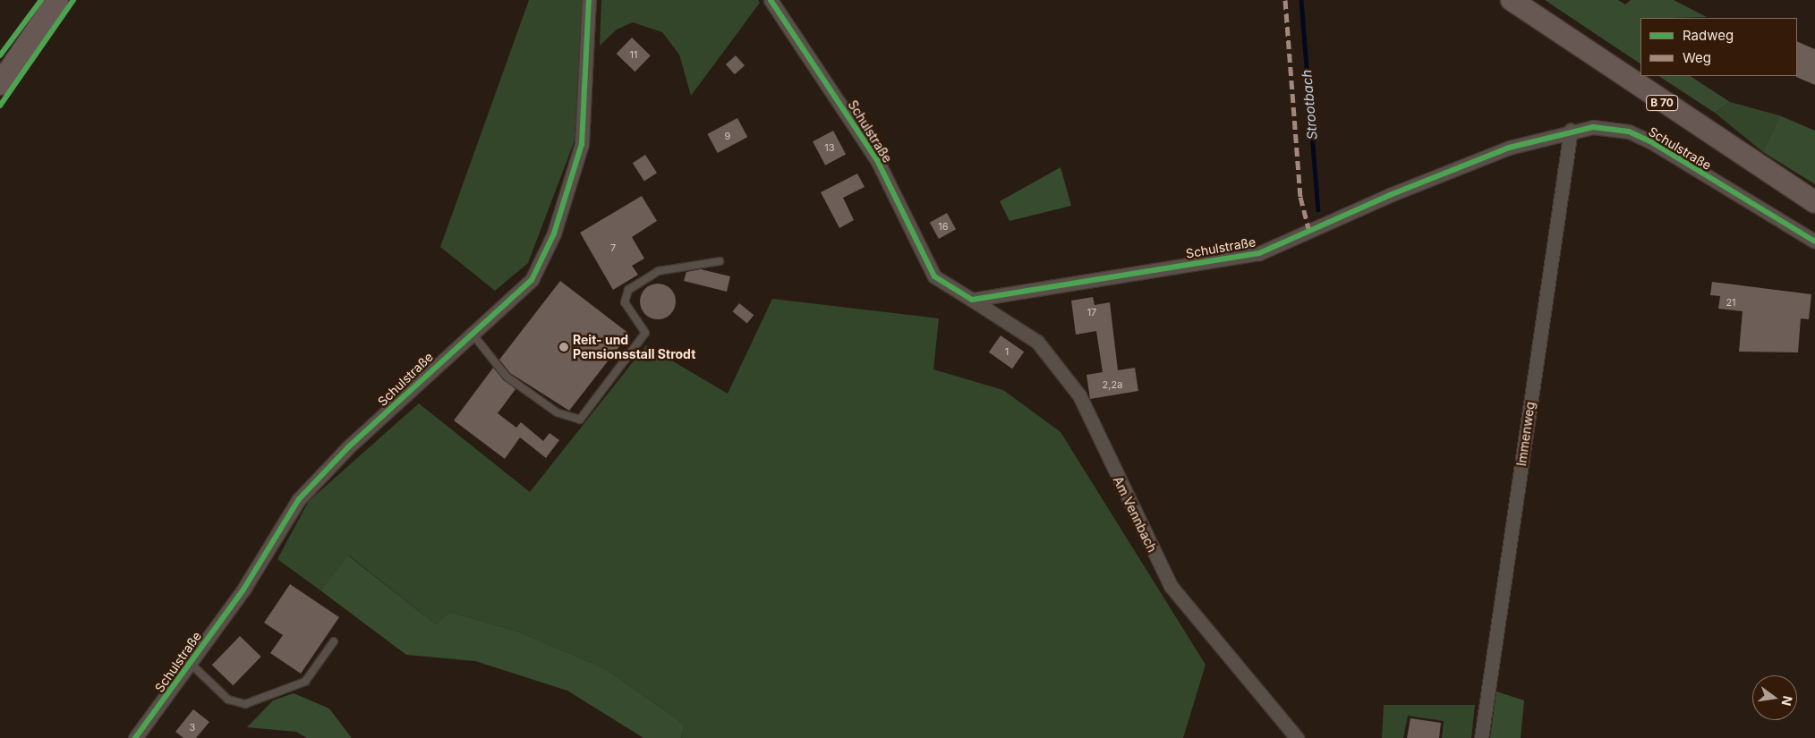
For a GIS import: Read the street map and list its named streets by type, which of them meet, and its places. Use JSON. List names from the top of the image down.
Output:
{
  "streets": {
    "main road": ["B 70"],
    "street": ["Schulstraße", "Immenweg", "Am Vennbach"]
  },
  "crossings": [
    ["Schulstraße", "Immenweg"],
    ["Schulstraße", "Am Vennbach"]
  ],
  "water": ["Strootbach"],
  "places": ["Reit- und Pensionsstall Strodt"],
  "house_numbers": [
    "11",
    "9",
    "13",
    "16",
    "7",
    "21",
    "17",
    "1",
    "2,2a",
    "3"
  ],
  "legend": ["Radweg", "Weg"],
  "north": "right"
}
